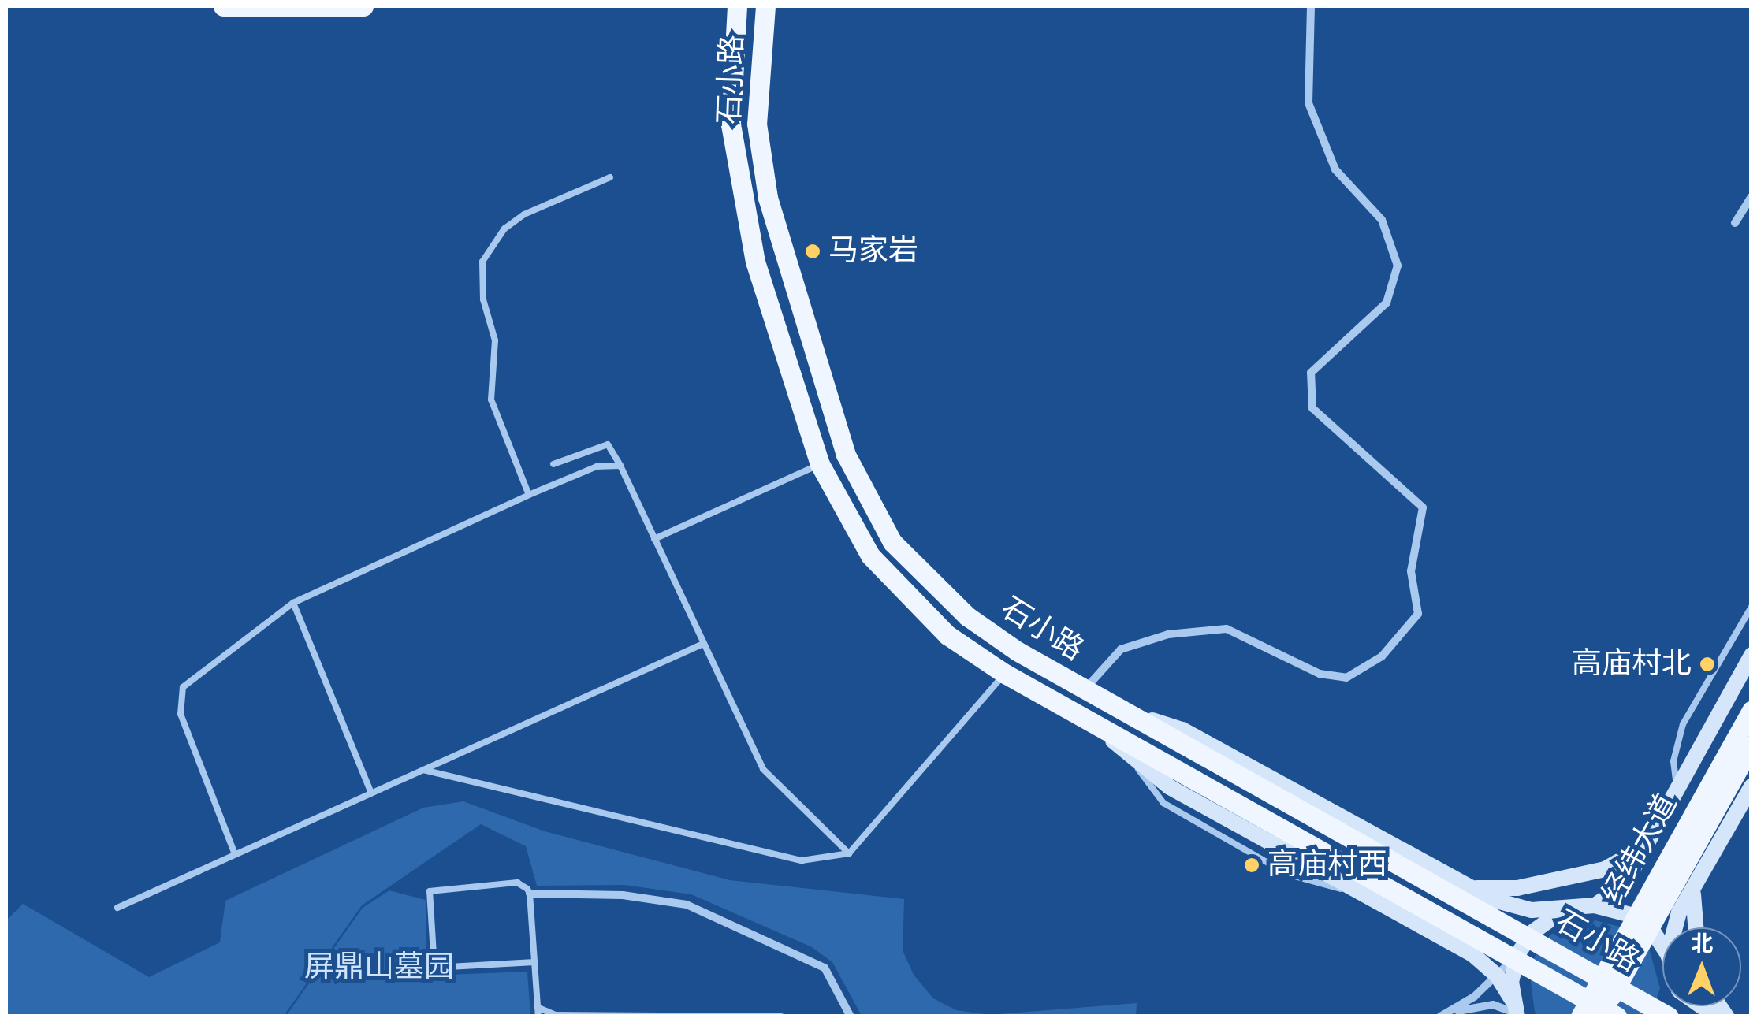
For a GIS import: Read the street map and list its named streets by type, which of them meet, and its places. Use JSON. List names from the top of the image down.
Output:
{
  "streets": {
    "main road": ["石小路", "经纬大道"]
  },
  "parks": ["屏鼎山墓园"],
  "places": ["马家岩", "高庙村北", "高庙村西"],
  "north": "top"
}
